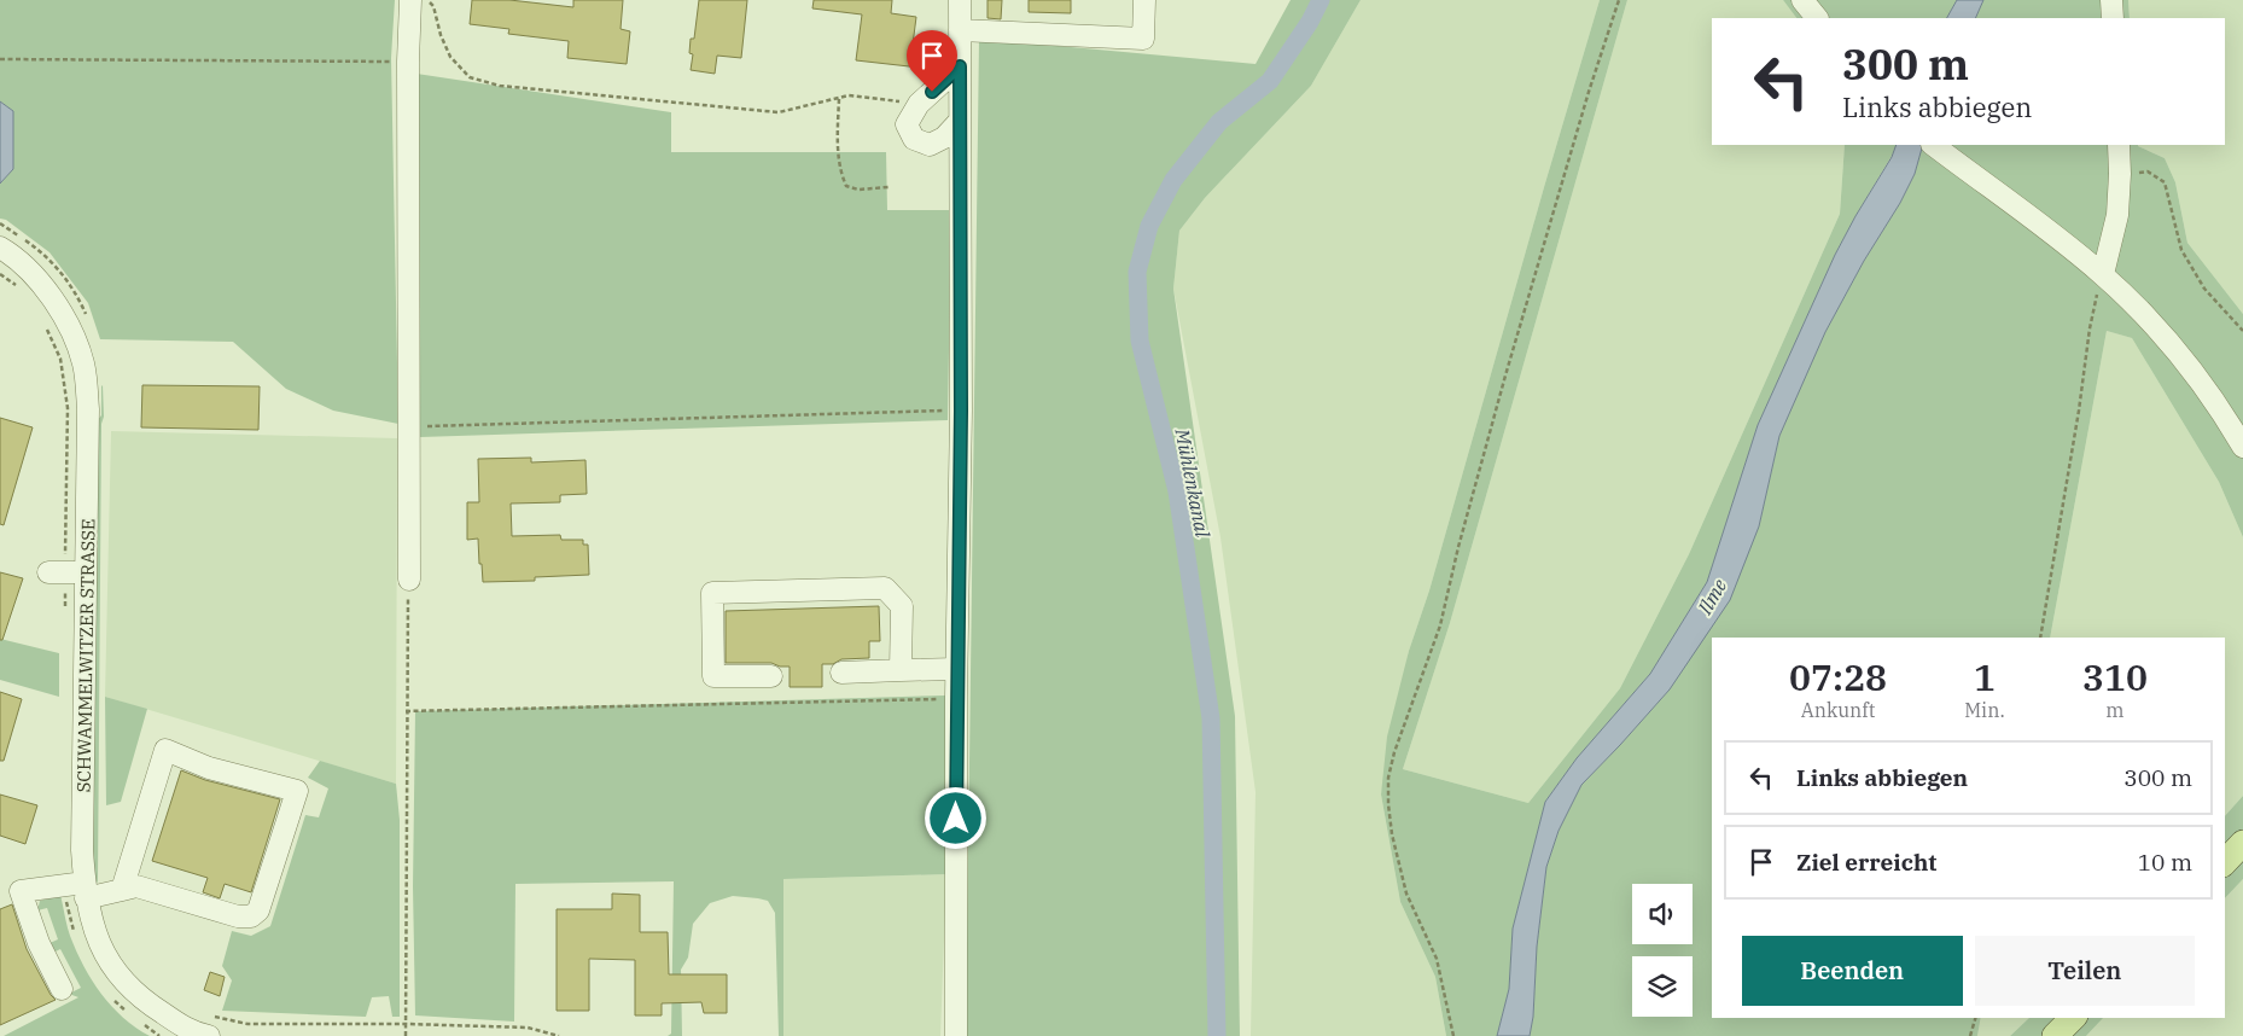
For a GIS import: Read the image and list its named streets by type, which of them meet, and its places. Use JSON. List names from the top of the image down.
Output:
{
  "streets": {
    "street": ["SCHWAMMELWITZER STRASSE"]
  },
  "water": ["Mühlenkanal", "Ilme"],
  "page": {
    "turn": ["300 m", "Links abbiegen"],
    "eta": [
      "07:28",
      "Ankunft",
      "1",
      "Min.",
      "310",
      "m"
    ],
    "list": [
      {
        "name": "Links abbiegen",
        "value": "300 m"
      },
      {
        "name": "Ziel erreicht",
        "value": "10 m"
      }
    ],
    "buttons": ["Beenden", "Teilen"]
  }
}
